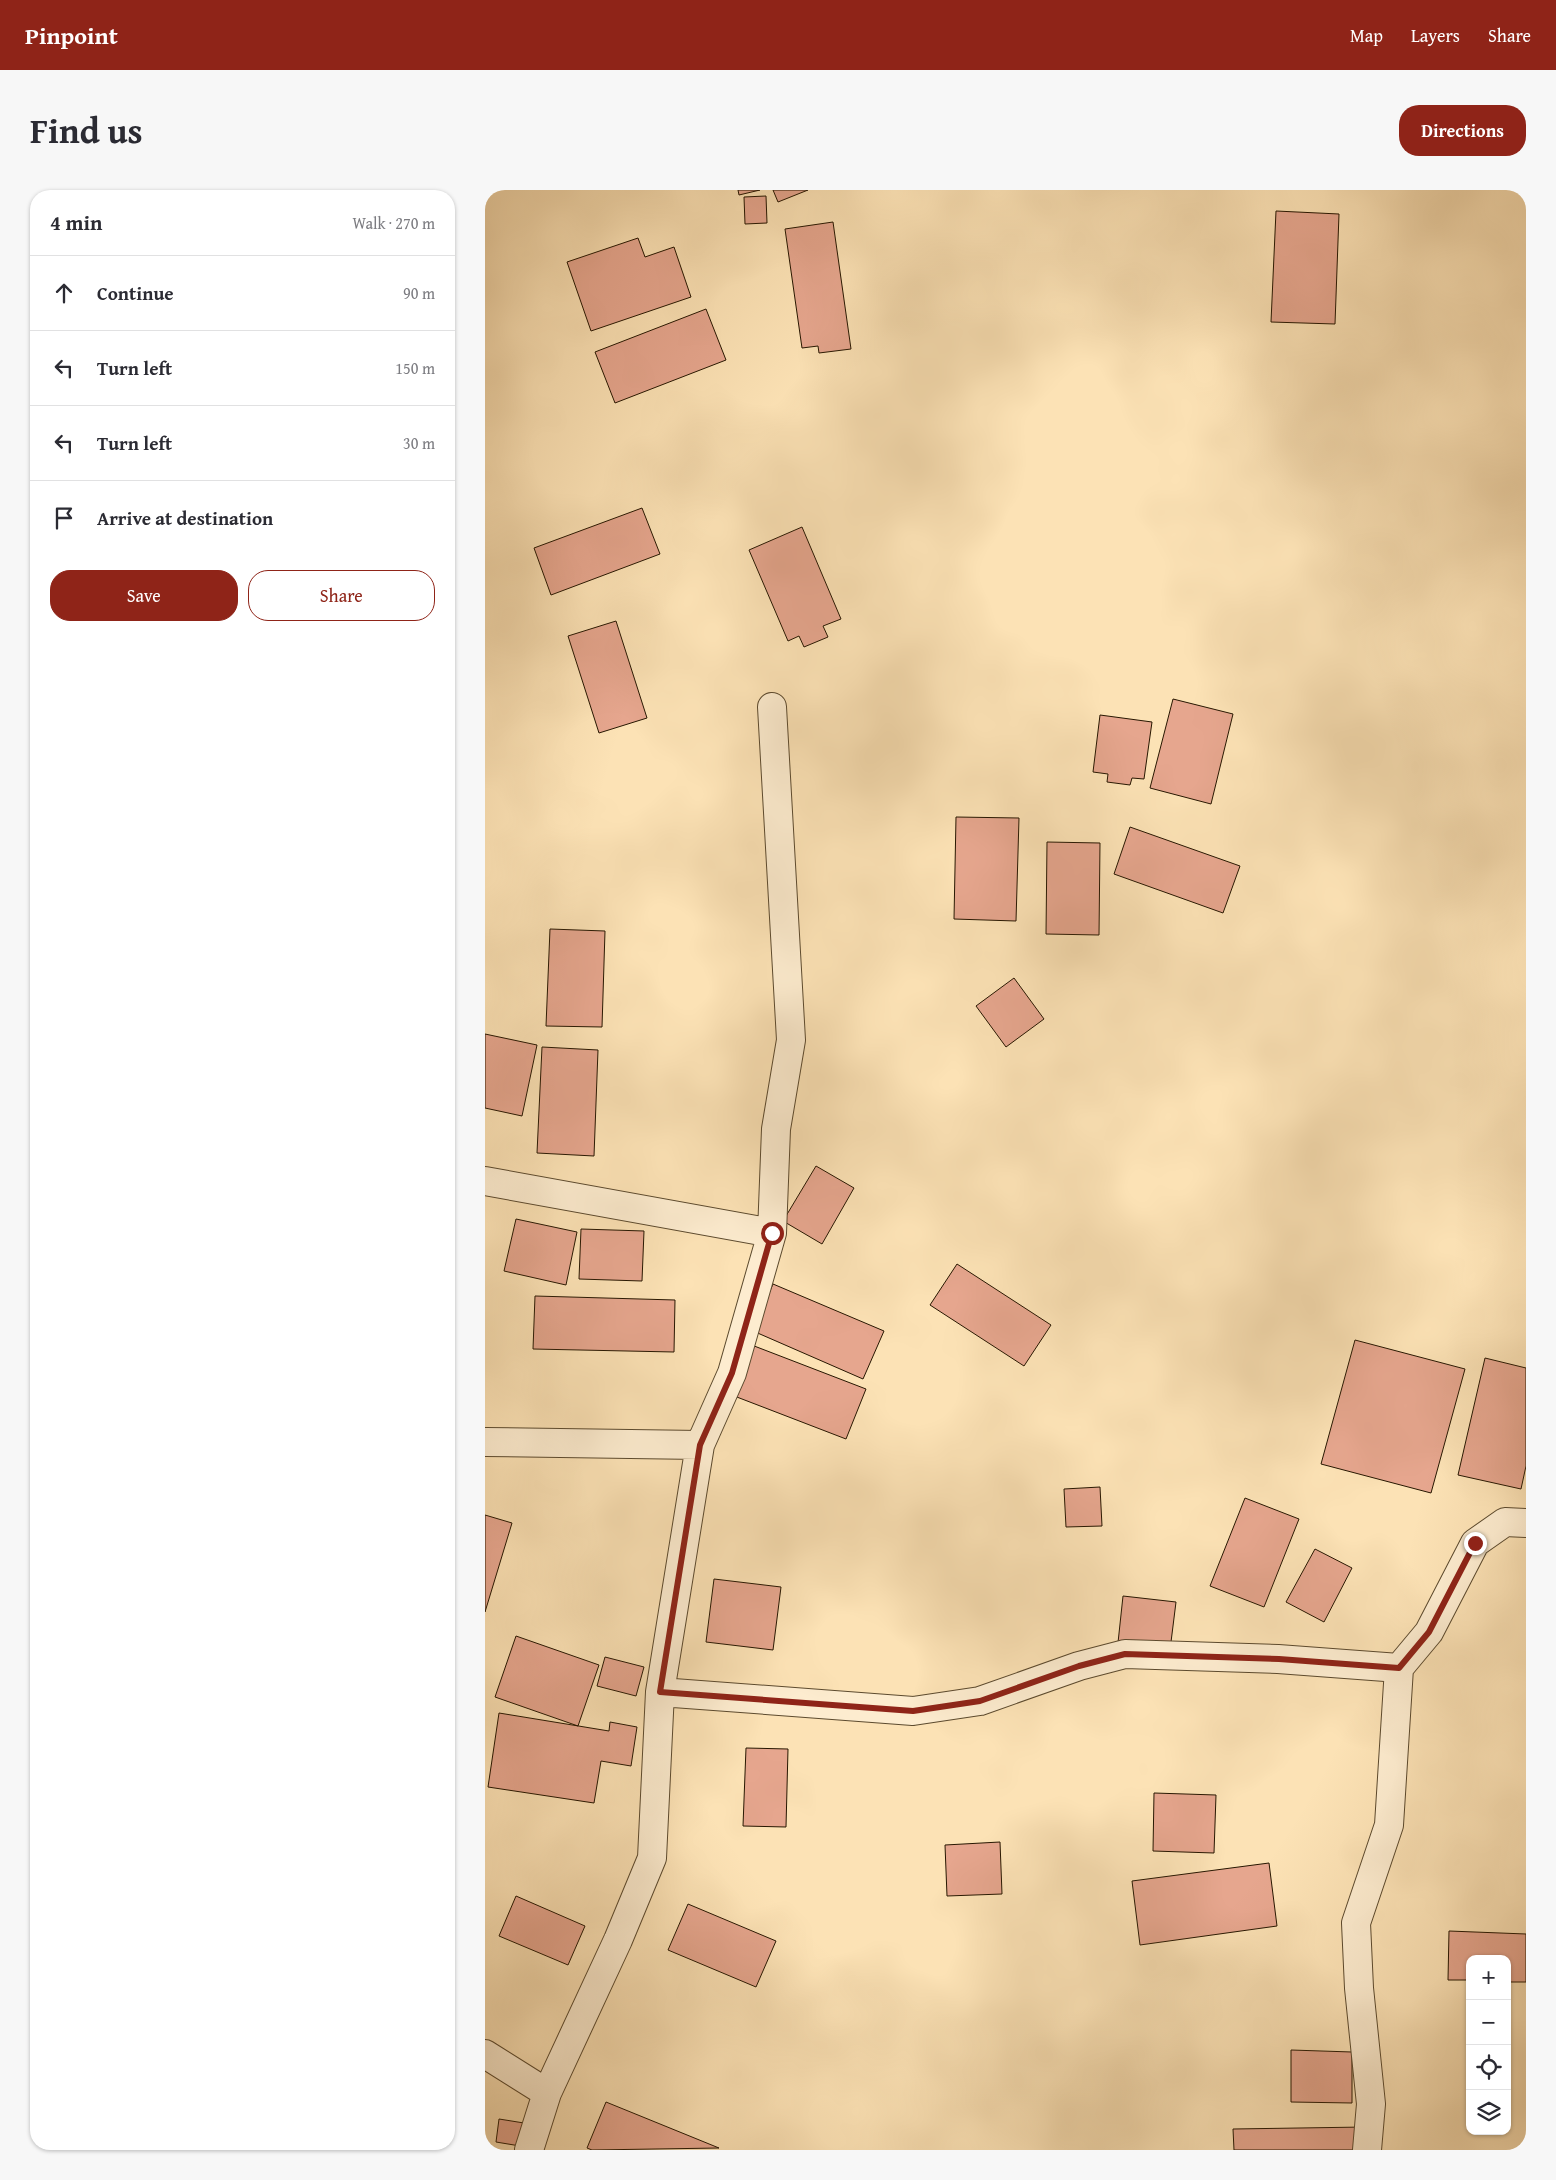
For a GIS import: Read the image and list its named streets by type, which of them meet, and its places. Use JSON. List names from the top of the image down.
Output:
{
  "page": {
    "header": "Pinpoint",
    "nav": ["Map", "Layers", "Share"],
    "title": "Find us",
    "buttons": [
      "Directions",
      ["Save", "Share"]
    ],
    "heading": ["4 min", "Walk · 270 m"],
    "list": [
      ["Continue", "90 m"],
      ["Turn left", "150 m"],
      ["Turn left", "30 m"],
      "Arrive at destination"
    ],
    "map_buttons": ["+", "−"]
  }
}
